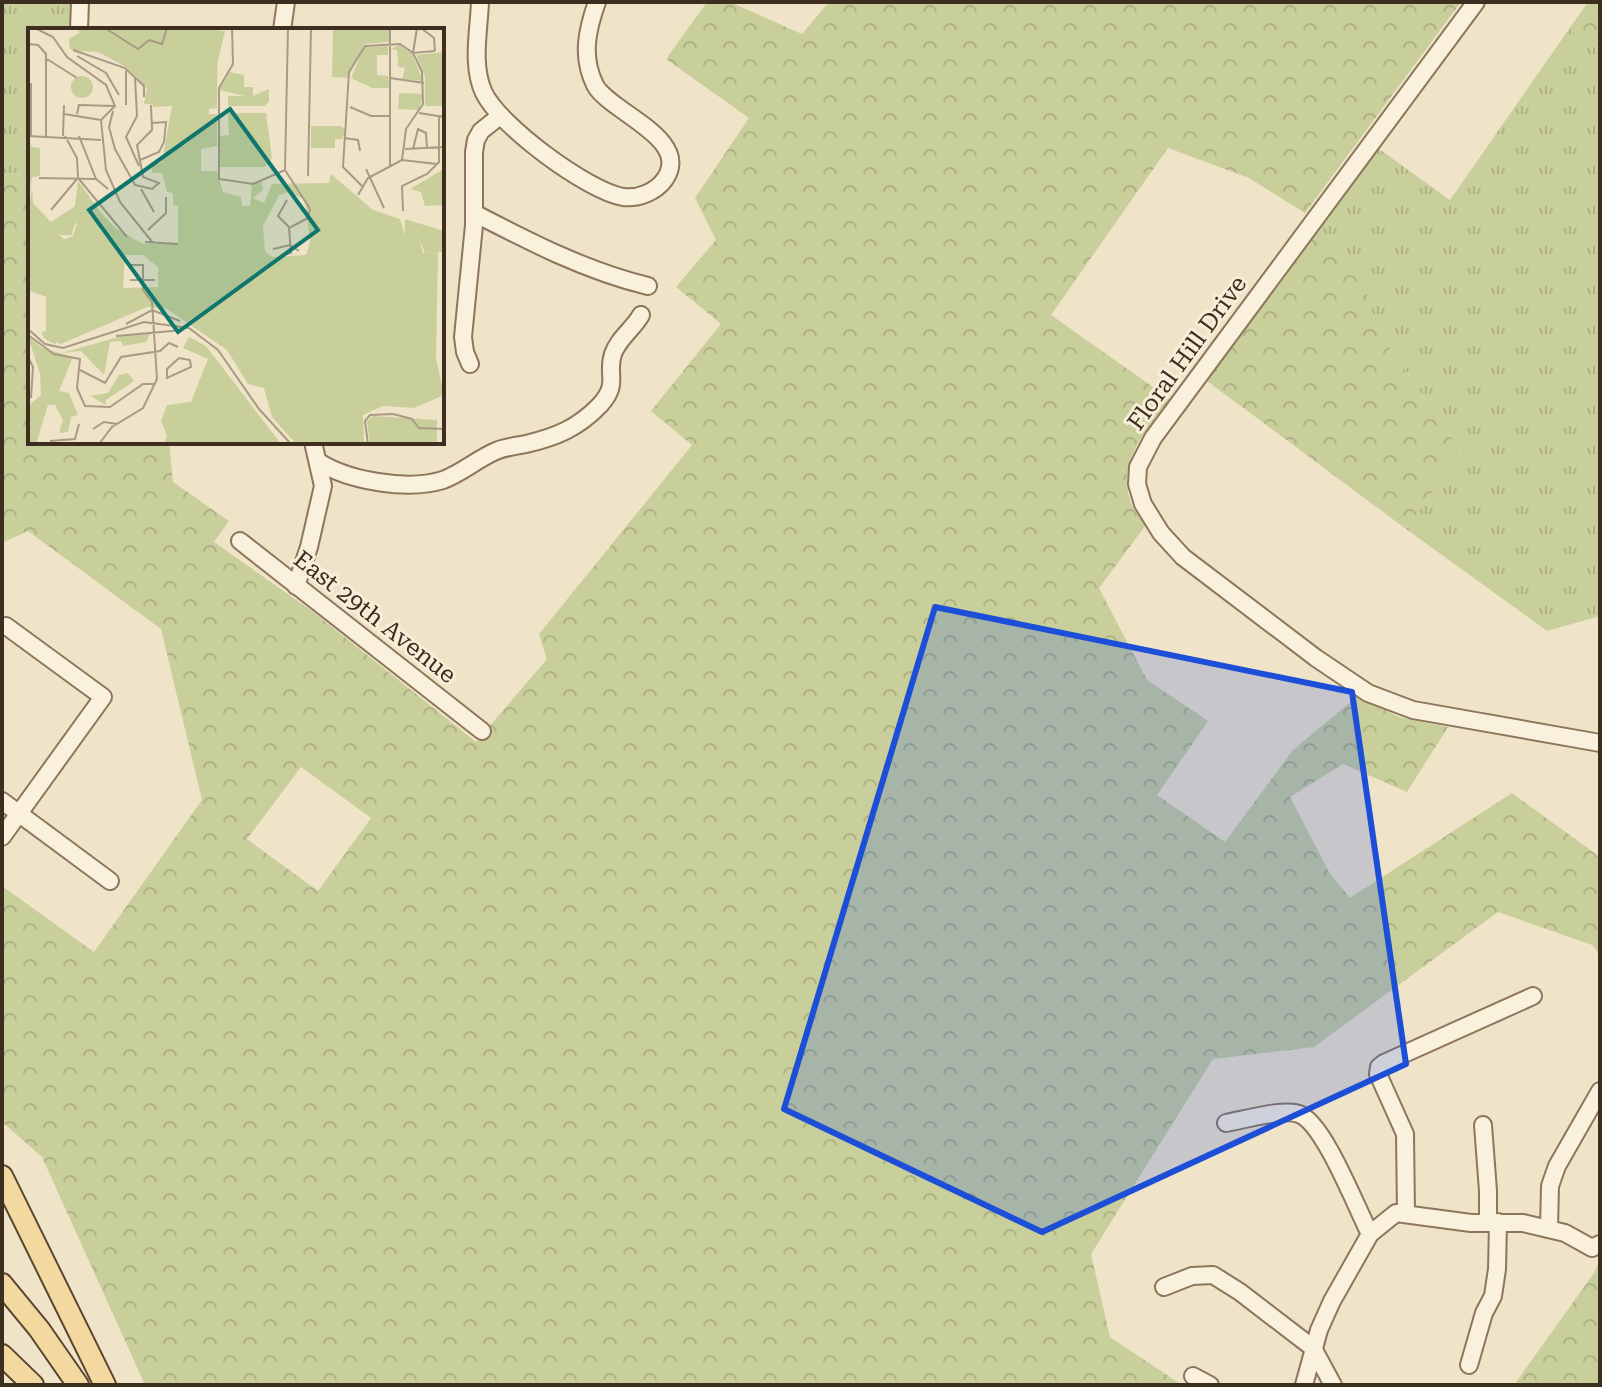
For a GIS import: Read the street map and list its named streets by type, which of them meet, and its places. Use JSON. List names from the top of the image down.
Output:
{
  "streets": {
    "street": ["Floral Hill Drive", "East 29th Avenue"]
  }
}
